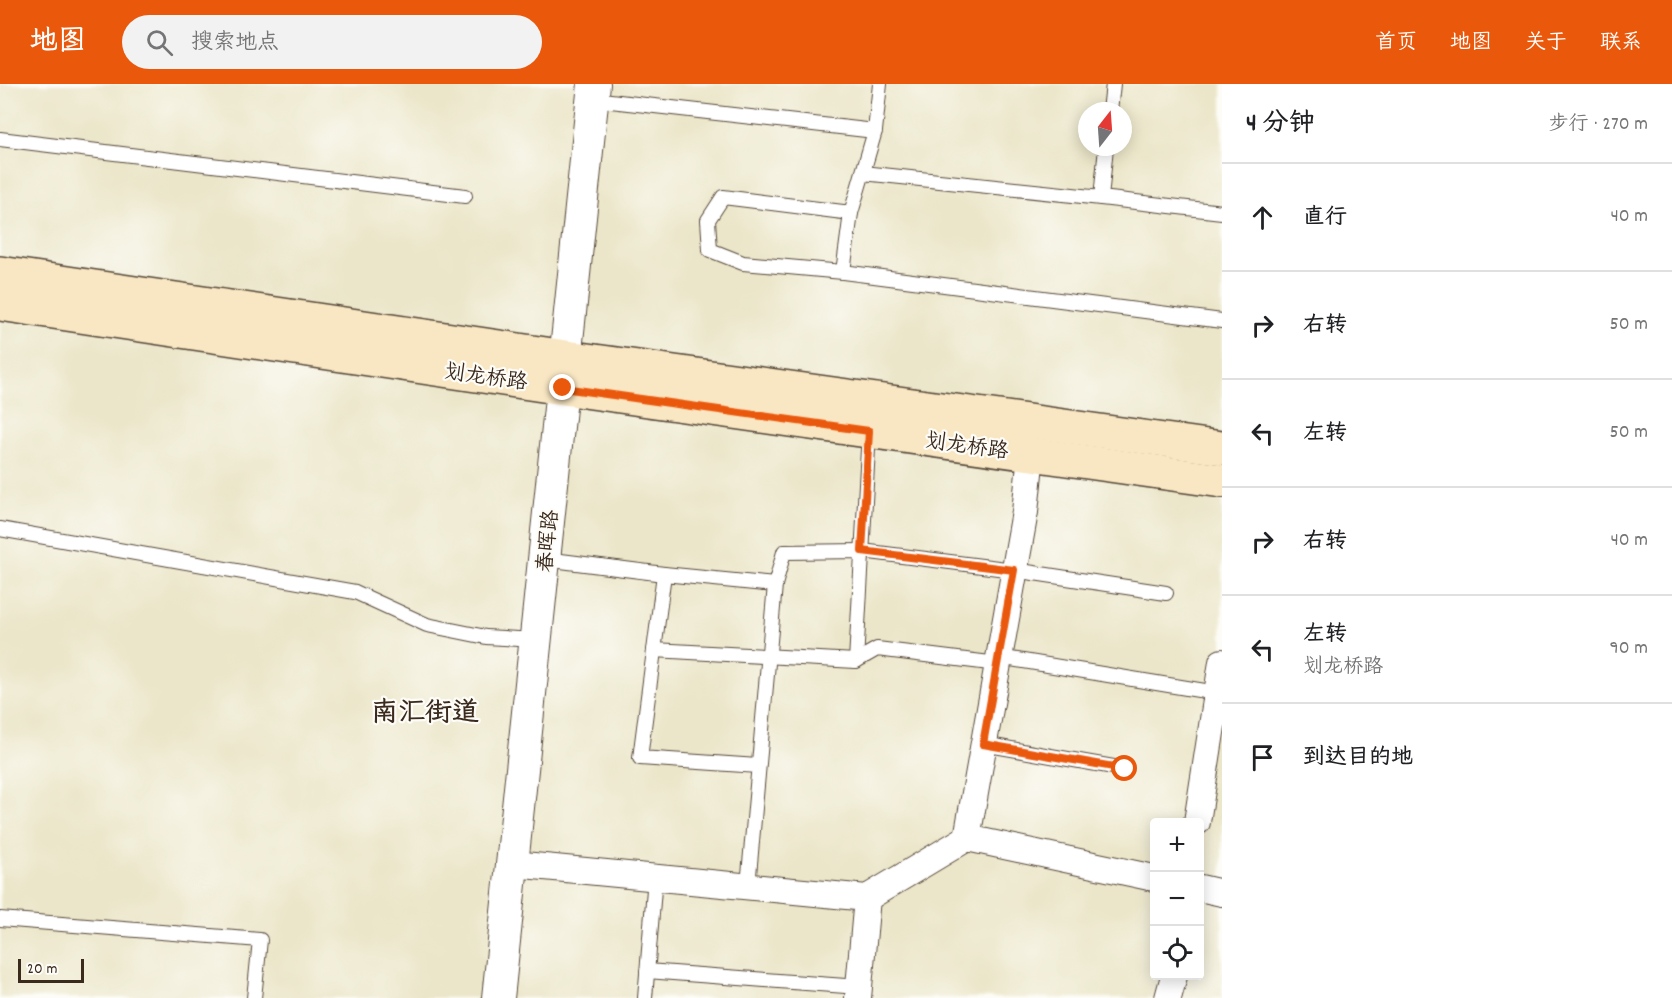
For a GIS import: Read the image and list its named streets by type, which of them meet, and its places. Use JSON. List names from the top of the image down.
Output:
{
  "streets": {
    "main road": ["划龙桥路"],
    "street": ["春晖路"]
  },
  "crossings": [
    ["划龙桥路", "春晖路"]
  ],
  "districts": ["南汇街道"],
  "scale_bar": "20 m",
  "north": "top",
  "page": {
    "header": "地图",
    "search": "搜索地点",
    "nav": [
      "首页",
      "地图",
      "关于",
      "联系"
    ],
    "heading": ["4 分钟", "步行 · 270 m"],
    "list": [
      ["直行", "40 m"],
      ["右转", "50 m"],
      ["左转", "50 m"],
      ["右转", "40 m"],
      ["左转", "划龙桥路", "90 m"],
      "到达目的地"
    ],
    "map_buttons": ["+", "−"],
    "scale": "20 m"
  }
}
